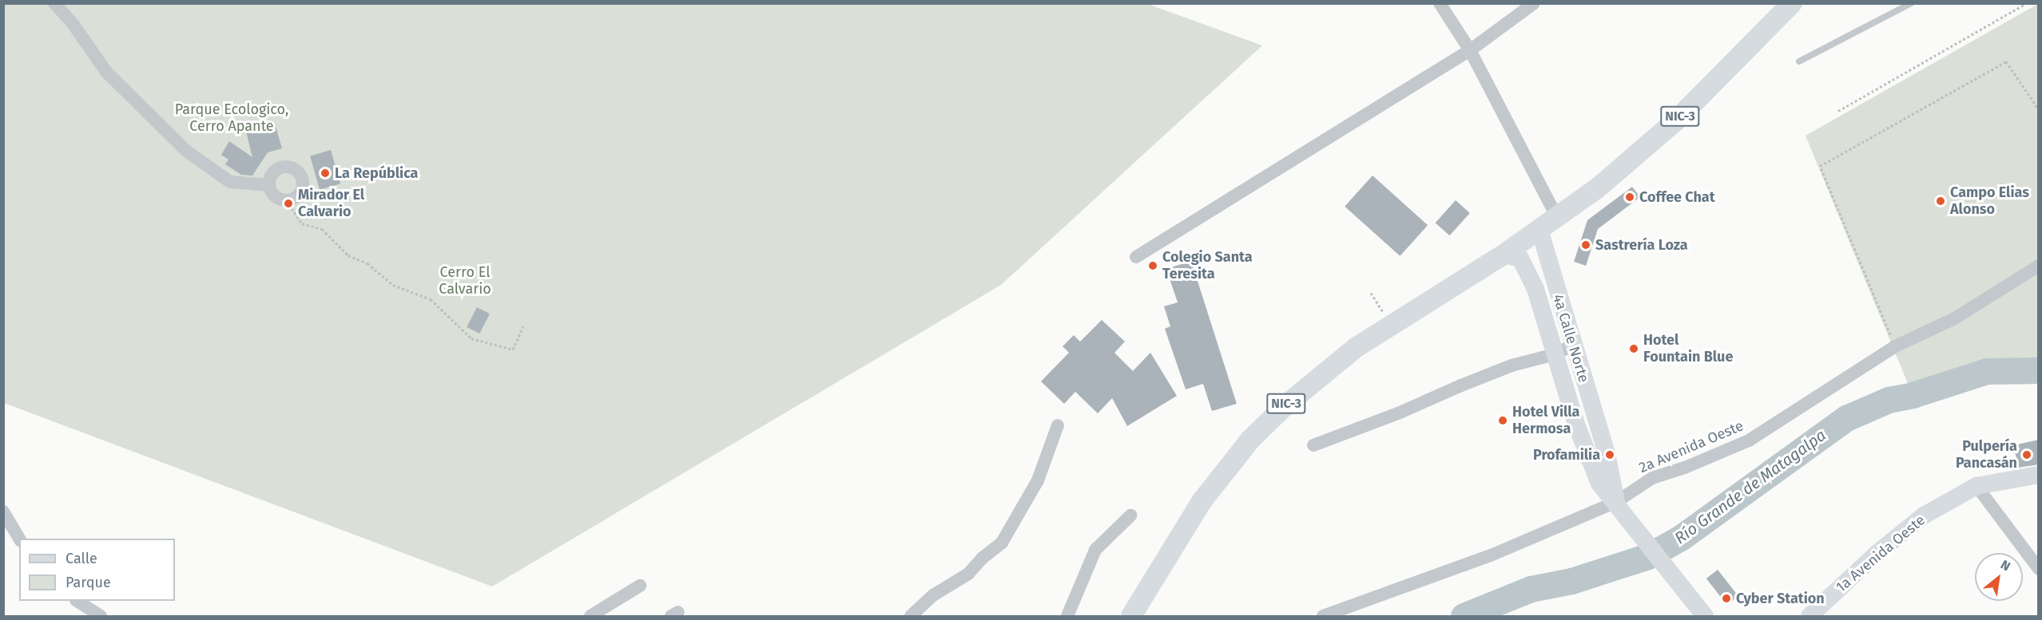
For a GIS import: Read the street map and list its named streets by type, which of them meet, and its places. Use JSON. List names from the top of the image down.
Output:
{
  "streets": {
    "main road": ["NIC-3"],
    "street": ["4a Calle Norte", "2a Avenida Oeste", "1a Avenida Oeste"]
  },
  "crossings": [
    ["NIC-3", "4a Calle Norte"],
    ["4a Calle Norte", "2a Avenida Oeste"]
  ],
  "water": ["Río Grande de Matagalpa"],
  "parks": ["Parque Ecologico, Cerro Apante", "Cerro El Calvario"],
  "places": [
    "La República",
    "Coffee Chat",
    "Campo Elias Alonso",
    "Mirador El Calvario",
    "Sastrería Loza",
    "Colegio Santa Teresita",
    "Hotel Fountain Blue",
    "Hotel Villa Hermosa",
    "Profamilia",
    "Pulpería Pancasán",
    "Cyber Station"
  ],
  "legend": ["Calle", "Parque"],
  "north": "top right"
}
